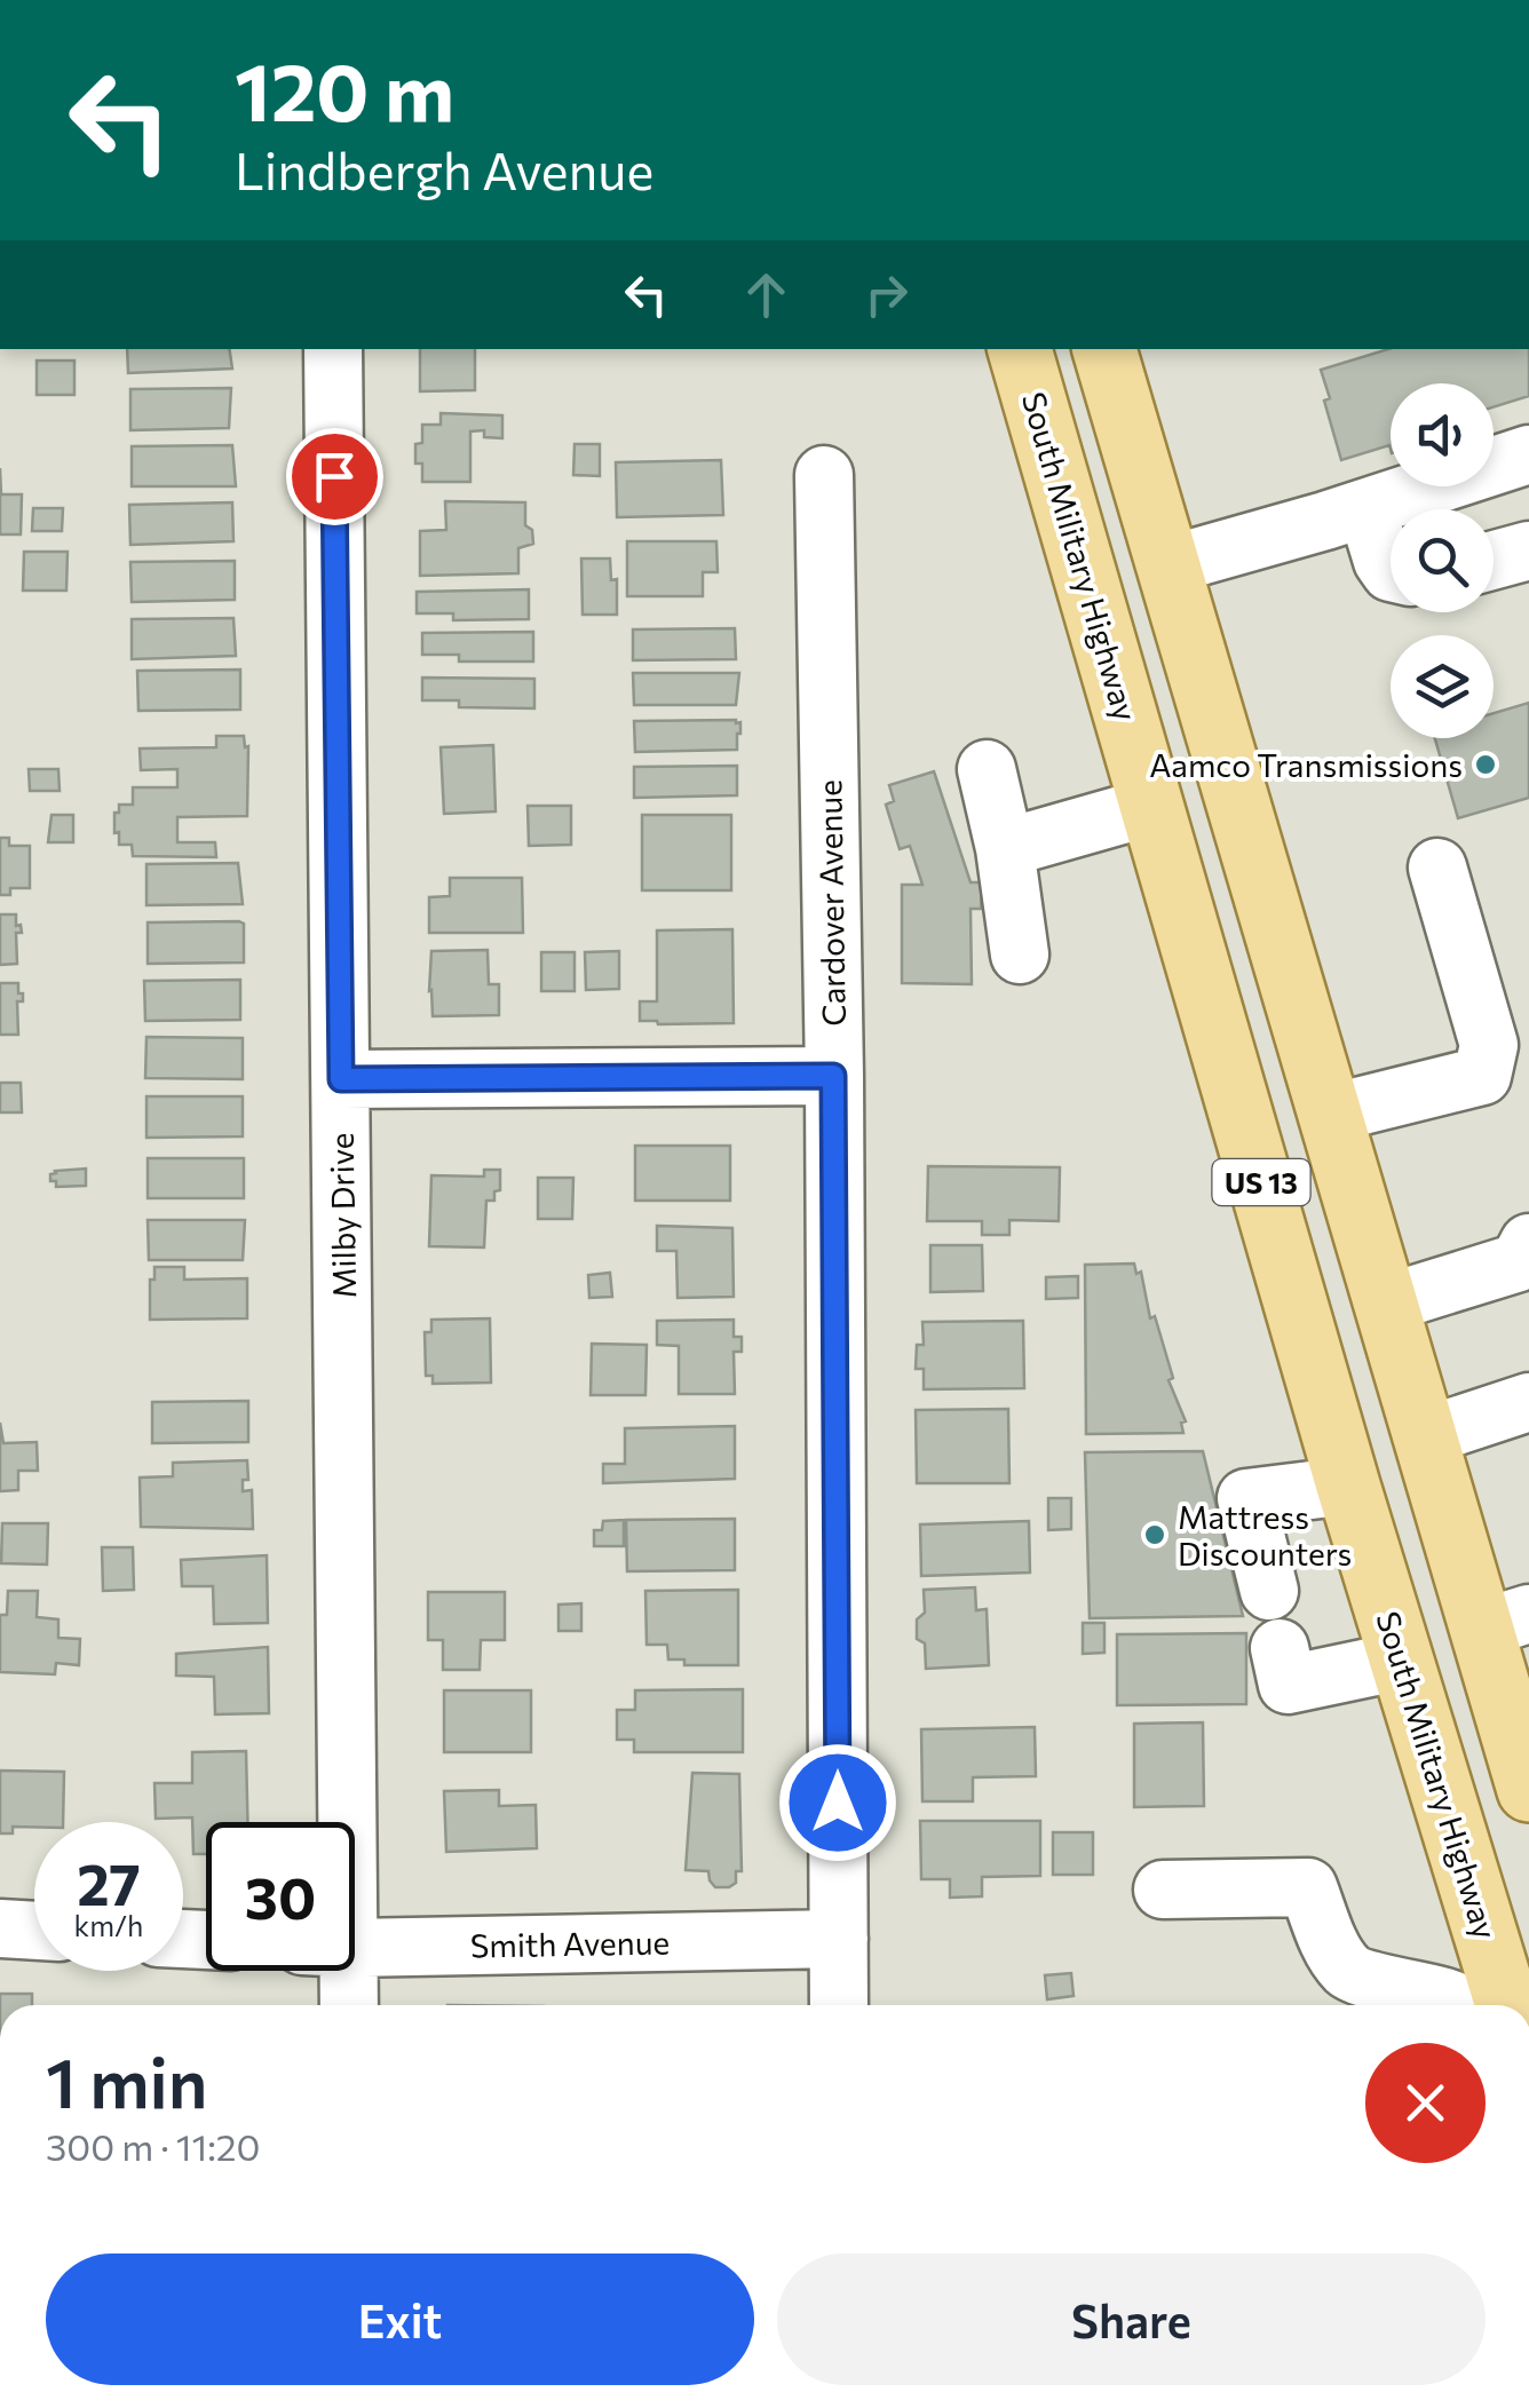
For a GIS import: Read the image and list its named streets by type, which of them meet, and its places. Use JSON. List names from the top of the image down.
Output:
{
  "streets": {
    "main road": ["South Military Highway", "US 13"],
    "street": ["Cardover Avenue", "Milby Drive", "Smith Avenue"]
  },
  "crossings": [
    ["Cardover Avenue", "Smith Avenue"]
  ],
  "places": ["Aamco Transmissions", "Mattress Discounters"],
  "page": {
    "turn": ["120 m", "Lindbergh Avenue"],
    "speed": "27 km/h",
    "limit": "30",
    "heading": ["1 min", "300 m · 11:20"],
    "buttons": ["Exit", "Share"]
  }
}
